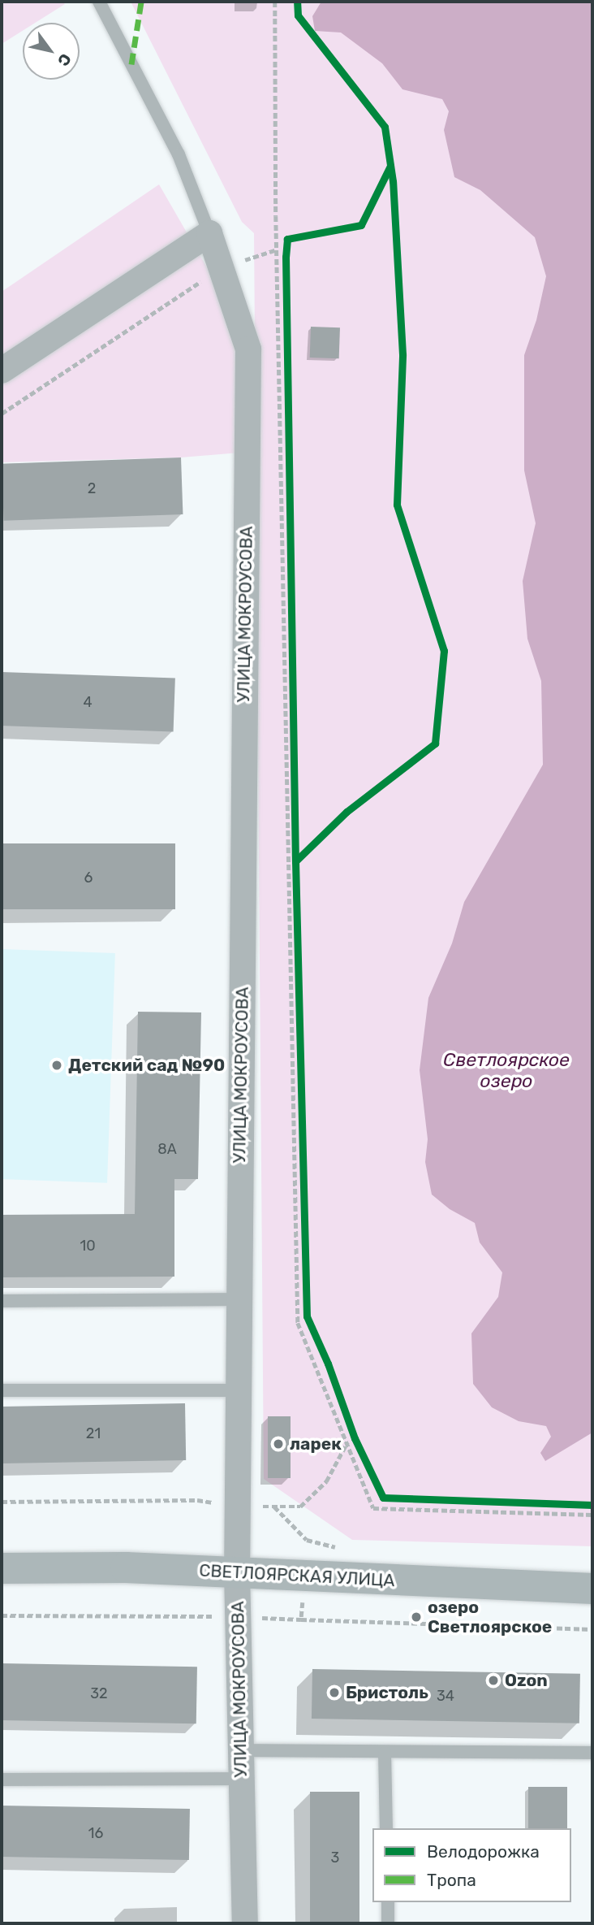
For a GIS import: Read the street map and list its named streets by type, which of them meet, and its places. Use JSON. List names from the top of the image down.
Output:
{
  "streets": {
    "main road": ["СВЕТЛОЯРСКАЯ УЛИЦА"],
    "street": ["УЛИЦА МОКРОУСОВА"]
  },
  "crossings": [
    ["УЛИЦА МОКРОУСОВА", "СВЕТЛОЯРСКАЯ УЛИЦА"]
  ],
  "water": ["Светлоярское озеро"],
  "places": [
    "Детский сад №90",
    "ларек",
    "озеро Светлоярское",
    "Ozon",
    "Бристоль"
  ],
  "house_numbers": [
    "2",
    "4",
    "6",
    "8А",
    "10",
    "21",
    "32",
    "34",
    "16",
    "3"
  ],
  "legend": ["Велодорожка", "Тропа"],
  "north": "bottom right"
}
